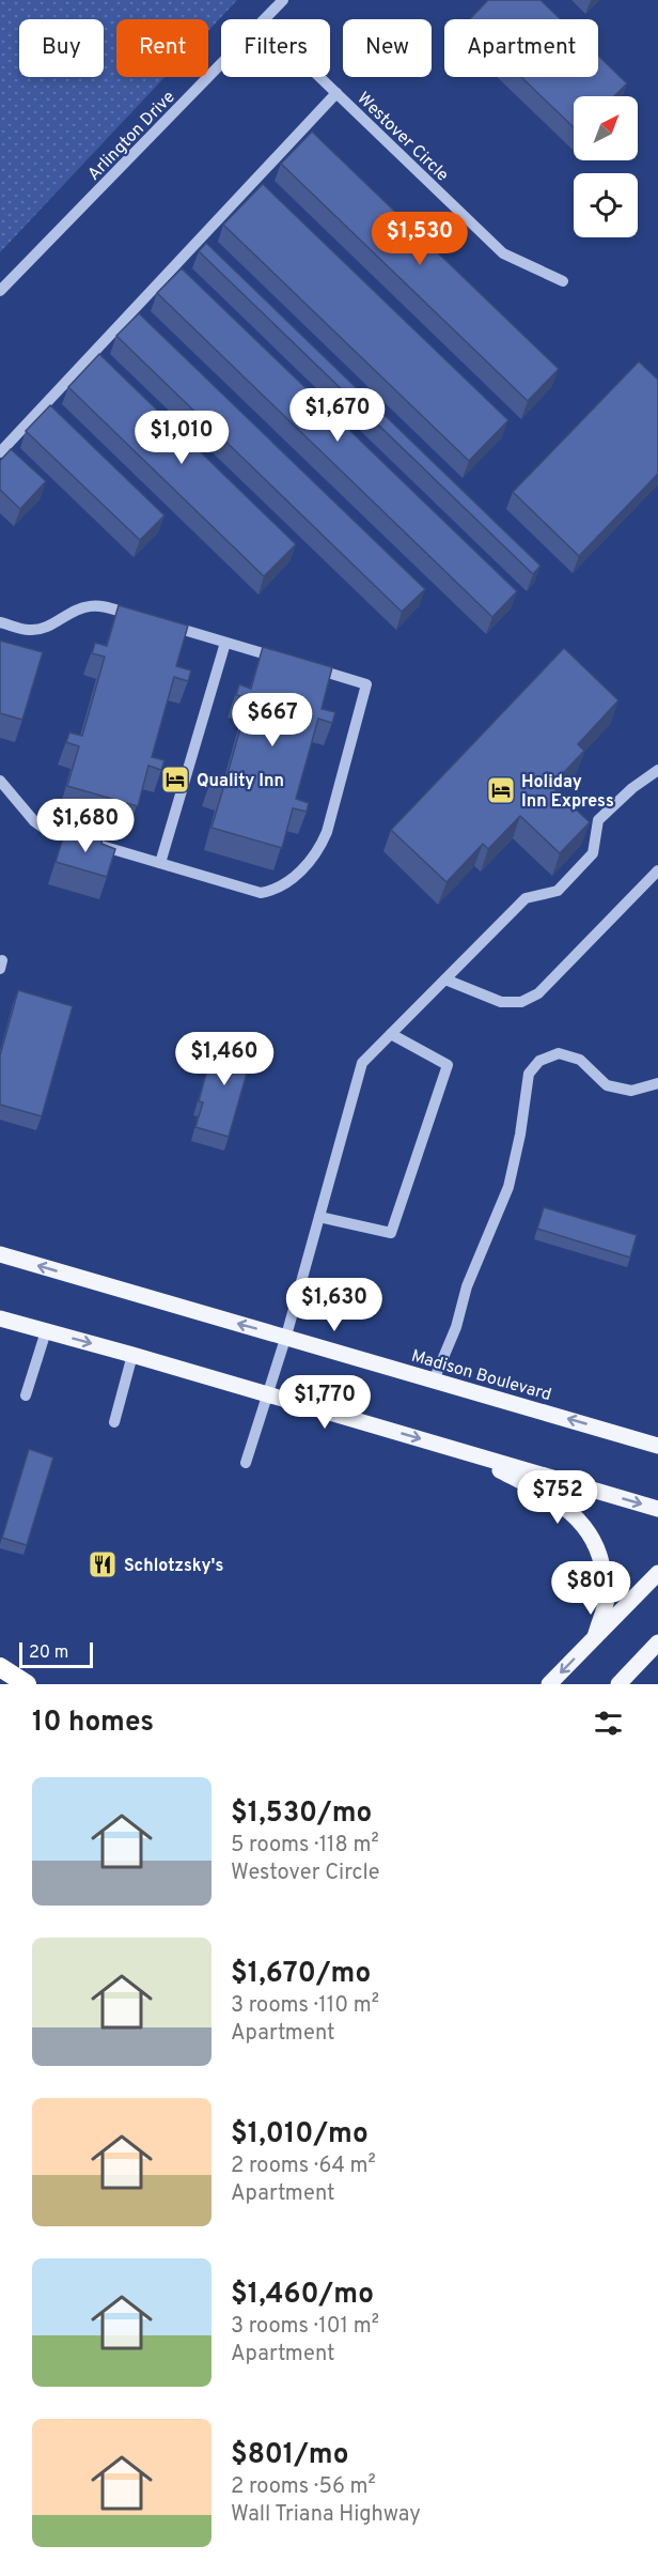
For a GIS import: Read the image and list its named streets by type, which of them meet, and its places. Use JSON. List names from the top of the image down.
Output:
{
  "streets": {
    "main road": ["Madison Boulevard"],
    "street": ["Arlington Drive", "Westover Circle"]
  },
  "places": {
    "hotel": ["Quality Inn", "Holiday Inn Express"],
    "restaurant": ["Schlotzsky's"]
  },
  "scale_bar": "20 m",
  "north": "top right",
  "page": {
    "chip": [
      "Buy",
      "Rent",
      "Filters",
      "New",
      "Apartment"
    ],
    "price": [
      "$1,530",
      "$1,670",
      "$1,010",
      "$667",
      "$1,680",
      "$1,460",
      "$1,630",
      "$1,770",
      "$752",
      "$801"
    ],
    "scale": "20 m",
    "heading": "10 homes",
    "list": [
      {
        "name": "$1,530/mo",
        "note": "5 rooms · 118 m² · Westover Circle"
      },
      {
        "name": "$1,670/mo",
        "note": "3 rooms · 110 m² · Apartment"
      },
      {
        "name": "$1,010/mo",
        "note": "2 rooms · 64 m² · Apartment"
      },
      {
        "name": "$1,460/mo",
        "note": "3 rooms · 101 m² · Apartment"
      },
      {
        "name": "$801/mo",
        "note": "2 rooms · 56 m² · Wall Triana Highway"
      }
    ]
  }
}
